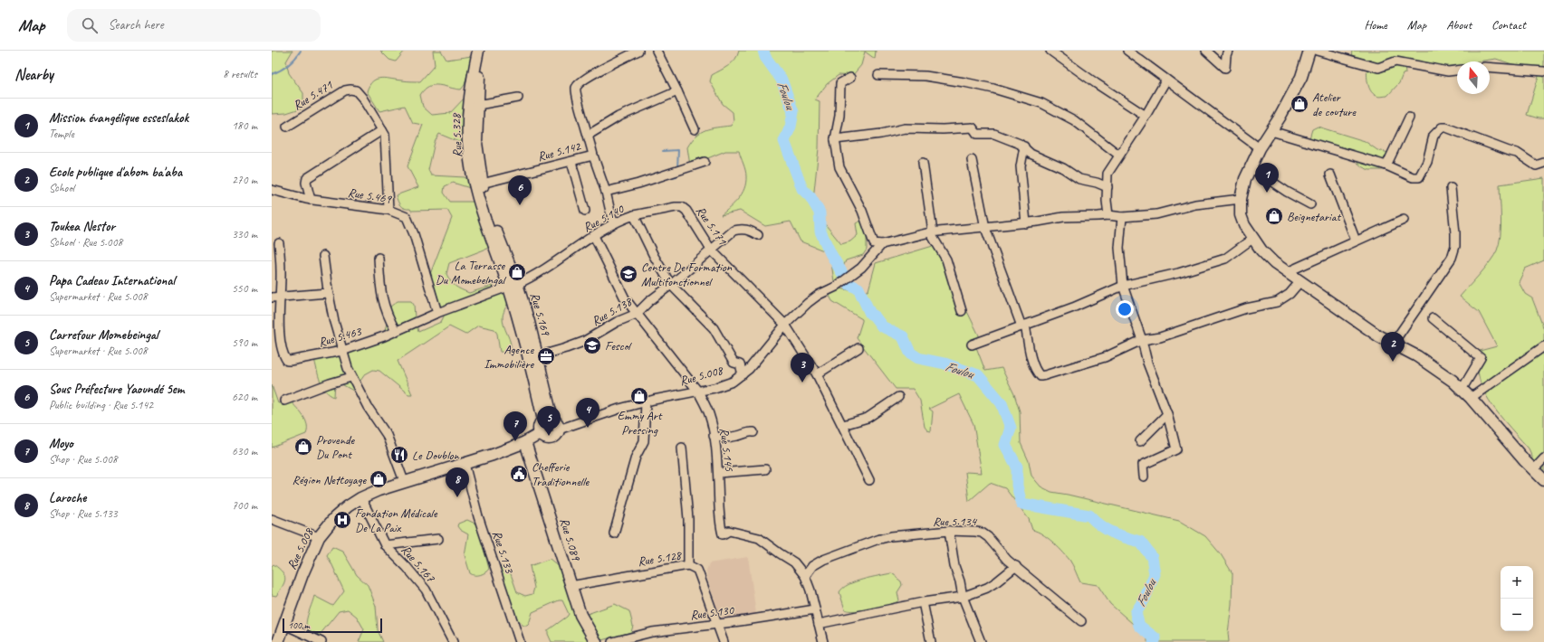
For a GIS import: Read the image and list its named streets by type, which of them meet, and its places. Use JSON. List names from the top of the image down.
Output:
{
  "streets": {
    "main road": [
      "Rue 5.328",
      "Rue 5.169",
      "Rue 5.008",
      "Rue 5.089"
    ],
    "street": [
      "Rue 5.471",
      "Rue 5.142",
      "Rue 5.469",
      "Rue 5.140",
      "Rue 5.171",
      "Rue 5.138",
      "Rue 5.463",
      "Rue 5.145",
      "Rue 5.134",
      "Rue 5.133",
      "Rue 5.128",
      "Rue 5.167",
      "Rue 5.130"
    ]
  },
  "crossings": [
    ["Rue 5.471", "Rue 5.469"],
    ["Rue 5.328", "Rue 5.142"],
    ["Rue 5.328", "Rue 5.169"],
    ["Rue 5.142", "Rue 5.140"],
    ["Rue 5.469", "Rue 5.463"],
    ["Rue 5.140", "Rue 5.171"],
    ["Rue 5.140", "Rue 5.138"],
    ["Rue 5.140", "Rue 5.169"],
    ["Rue 5.140", "Rue 5.463"],
    ["Rue 5.140", "Rue 5.008"],
    ["Rue 5.140", "Rue 5.145"],
    ["Rue 5.171", "Rue 5.138"],
    ["Rue 5.171", "Rue 5.008"],
    ["Rue 5.138", "Rue 5.169"],
    ["Rue 5.138", "Rue 5.145"],
    ["Rue 5.169", "Rue 5.463"],
    ["Rue 5.169", "Rue 5.008"],
    ["Rue 5.008", "Rue 5.145"],
    ["Rue 5.008", "Rue 5.089"],
    ["Rue 5.008", "Rue 5.133"],
    ["Rue 5.008", "Rue 5.167"],
    ["Rue 5.145", "Rue 5.134"],
    ["Rue 5.145", "Rue 5.130"],
    ["Rue 5.089", "Rue 5.128"],
    ["Rue 5.128", "Rue 5.130"]
  ],
  "water": ["Foulou"],
  "places": {
    "shop": [
      "Atelier de couture",
      "Beignetariat",
      "La Terrasse Du Momebelngal",
      "Emmy Art Pressing",
      "Provende Du Pont",
      "Région Nettoyage"
    ],
    "school or university": ["Centre De Formation Multifonctionnel", "Fescol"],
    "office": ["Agence Immobilière"],
    "restaurant": ["Le Doublon"],
    "public building": ["Chefferie Traditionnelle"],
    "hospital": ["Fondation Médicale De La Paix"]
  },
  "scale_bar": "100 m",
  "north": "top",
  "page": {
    "header": "Map",
    "search": "Search here",
    "nav": [
      "Home",
      "Map",
      "About",
      "Contact"
    ],
    "heading": ["Nearby", "8 results"],
    "list": [
      {
        "mark": "1",
        "name": "Mission évangélique esseslakok",
        "note": "Temple",
        "value": "180 m"
      },
      {
        "mark": "2",
        "name": "Ecole publique d'abom ba'aba",
        "note": "School",
        "value": "270 m"
      },
      {
        "mark": "3",
        "name": "Toukea Nestor",
        "note": "School · Rue 5.008",
        "value": "330 m"
      },
      {
        "mark": "4",
        "name": "Papa Cadeau International",
        "note": "Supermarket · Rue 5.008",
        "value": "550 m"
      },
      {
        "mark": "5",
        "name": "Carrefour Momebeingal",
        "note": "Supermarket · Rue 5.008",
        "value": "590 m"
      },
      {
        "mark": "6",
        "name": "Sous Préfecture Yaoundé 5em",
        "note": "Public building · Rue 5.142",
        "value": "620 m"
      },
      {
        "mark": "7",
        "name": "Moyo",
        "note": "Shop · Rue 5.008",
        "value": "630 m"
      },
      {
        "mark": "8",
        "name": "Laroche",
        "note": "Shop · Rue 5.133",
        "value": "700 m"
      }
    ],
    "pins": [
      "1",
      "6",
      "2",
      "3",
      "4",
      "5",
      "7",
      "8"
    ],
    "map_buttons": ["+", "−"],
    "scale": "100 m"
  }
}
